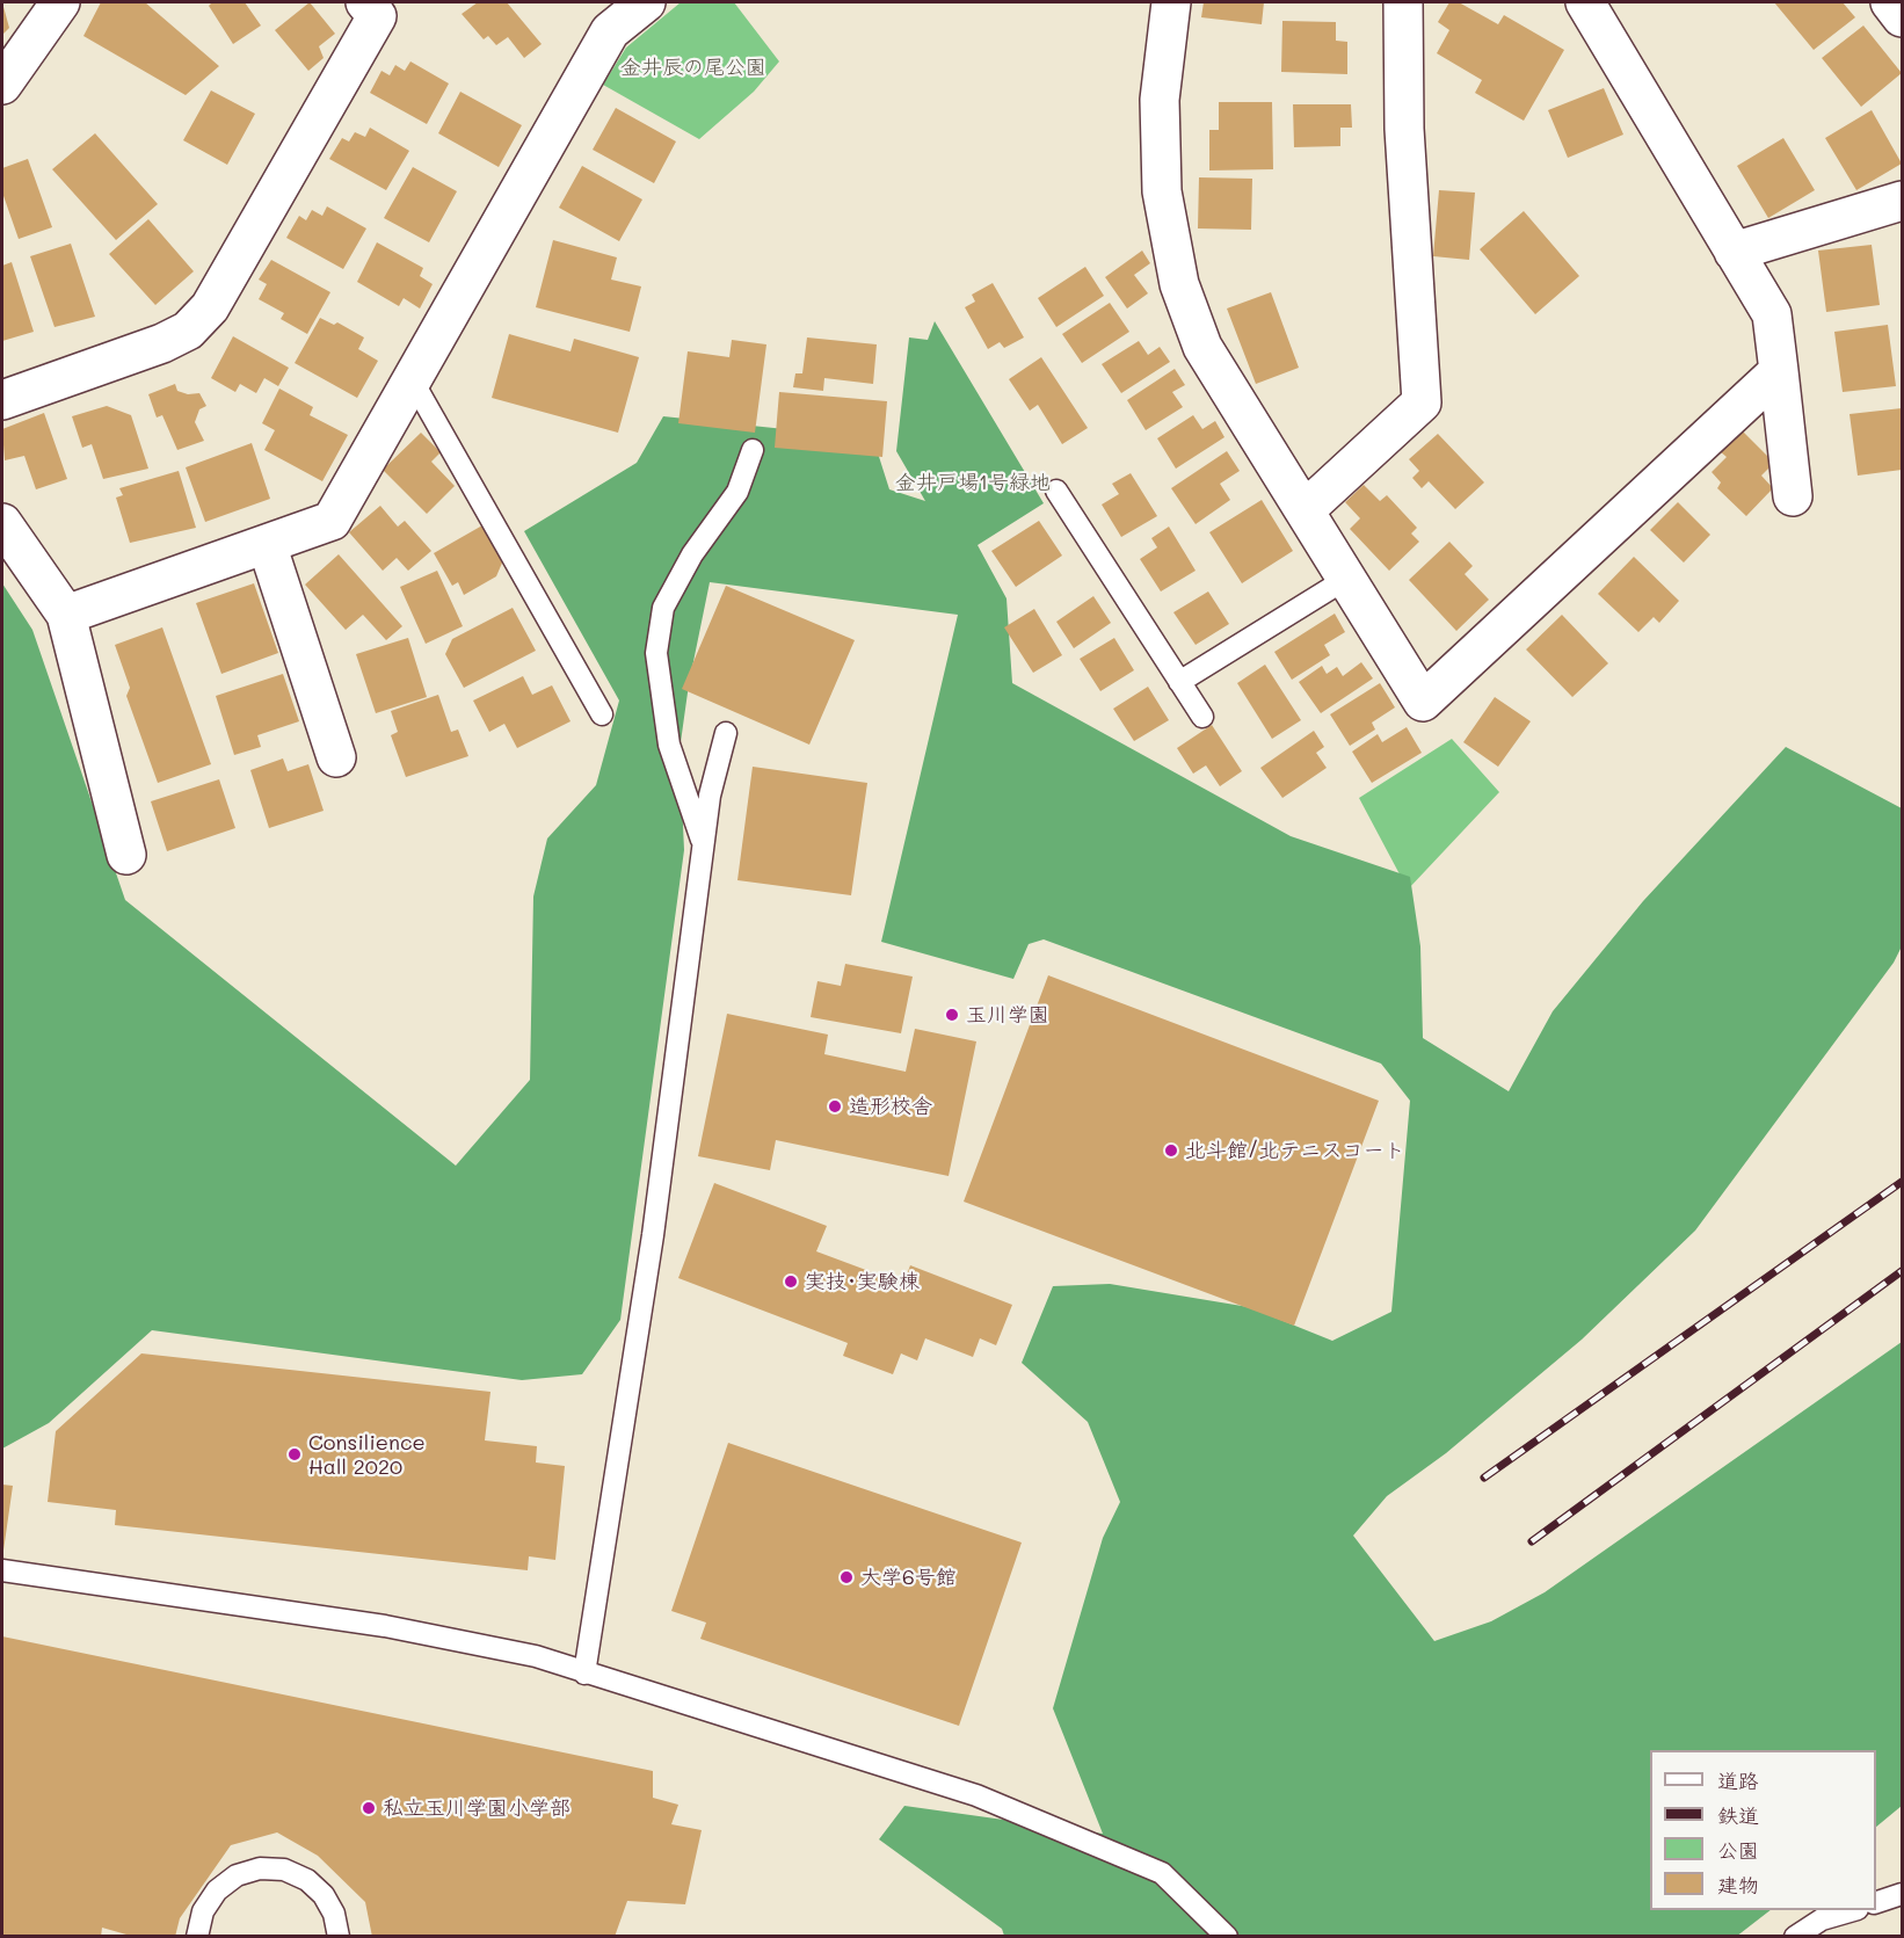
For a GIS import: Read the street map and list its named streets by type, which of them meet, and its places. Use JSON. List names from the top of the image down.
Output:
{
  "parks": ["金井辰の尾公園", "金井戸場1号緑地"],
  "places": [
    "玉川学園",
    "造形校舎",
    "北斗館/北テニスコート",
    "実技･実験棟",
    "Consilience Hall 2020",
    "大学6号館",
    "私立玉川学園小学部"
  ],
  "legend": [
    "道路",
    "鉄道",
    "公園",
    "建物"
  ]
}
